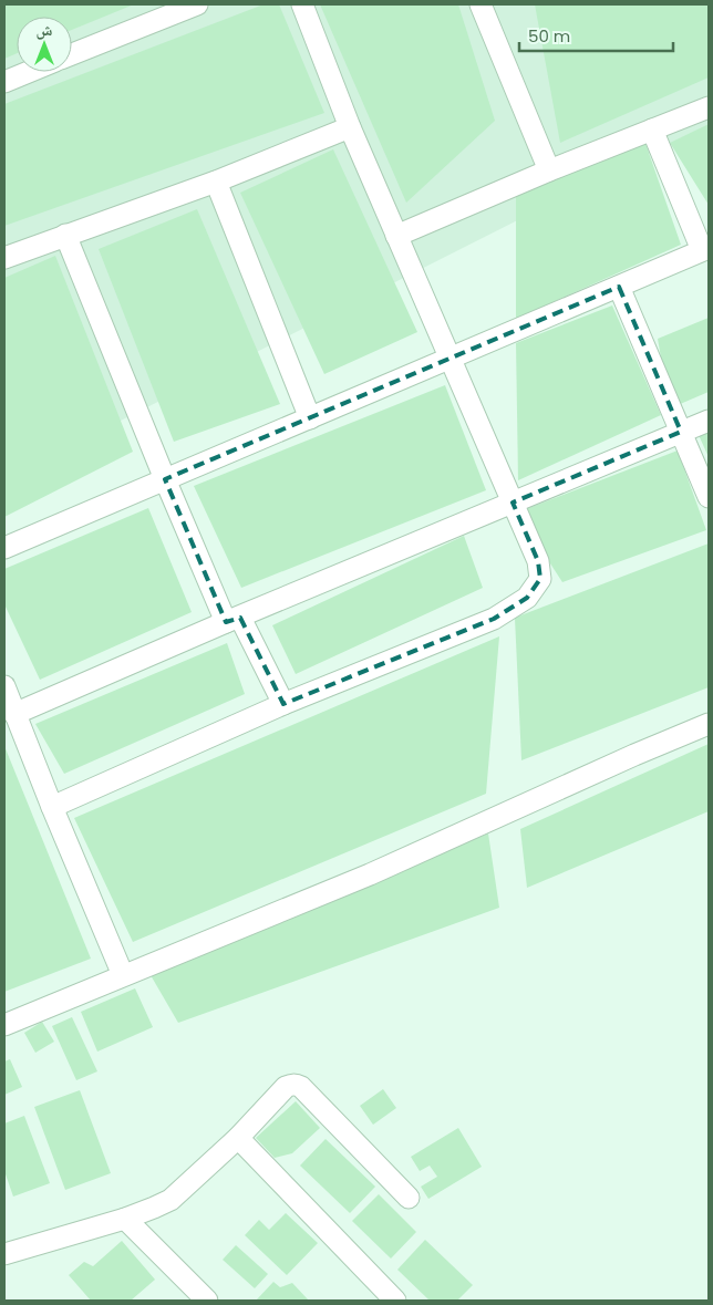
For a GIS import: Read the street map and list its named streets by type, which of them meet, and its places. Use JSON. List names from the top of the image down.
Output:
{
  "scale_bar": "50 m",
  "north": "top"
}
